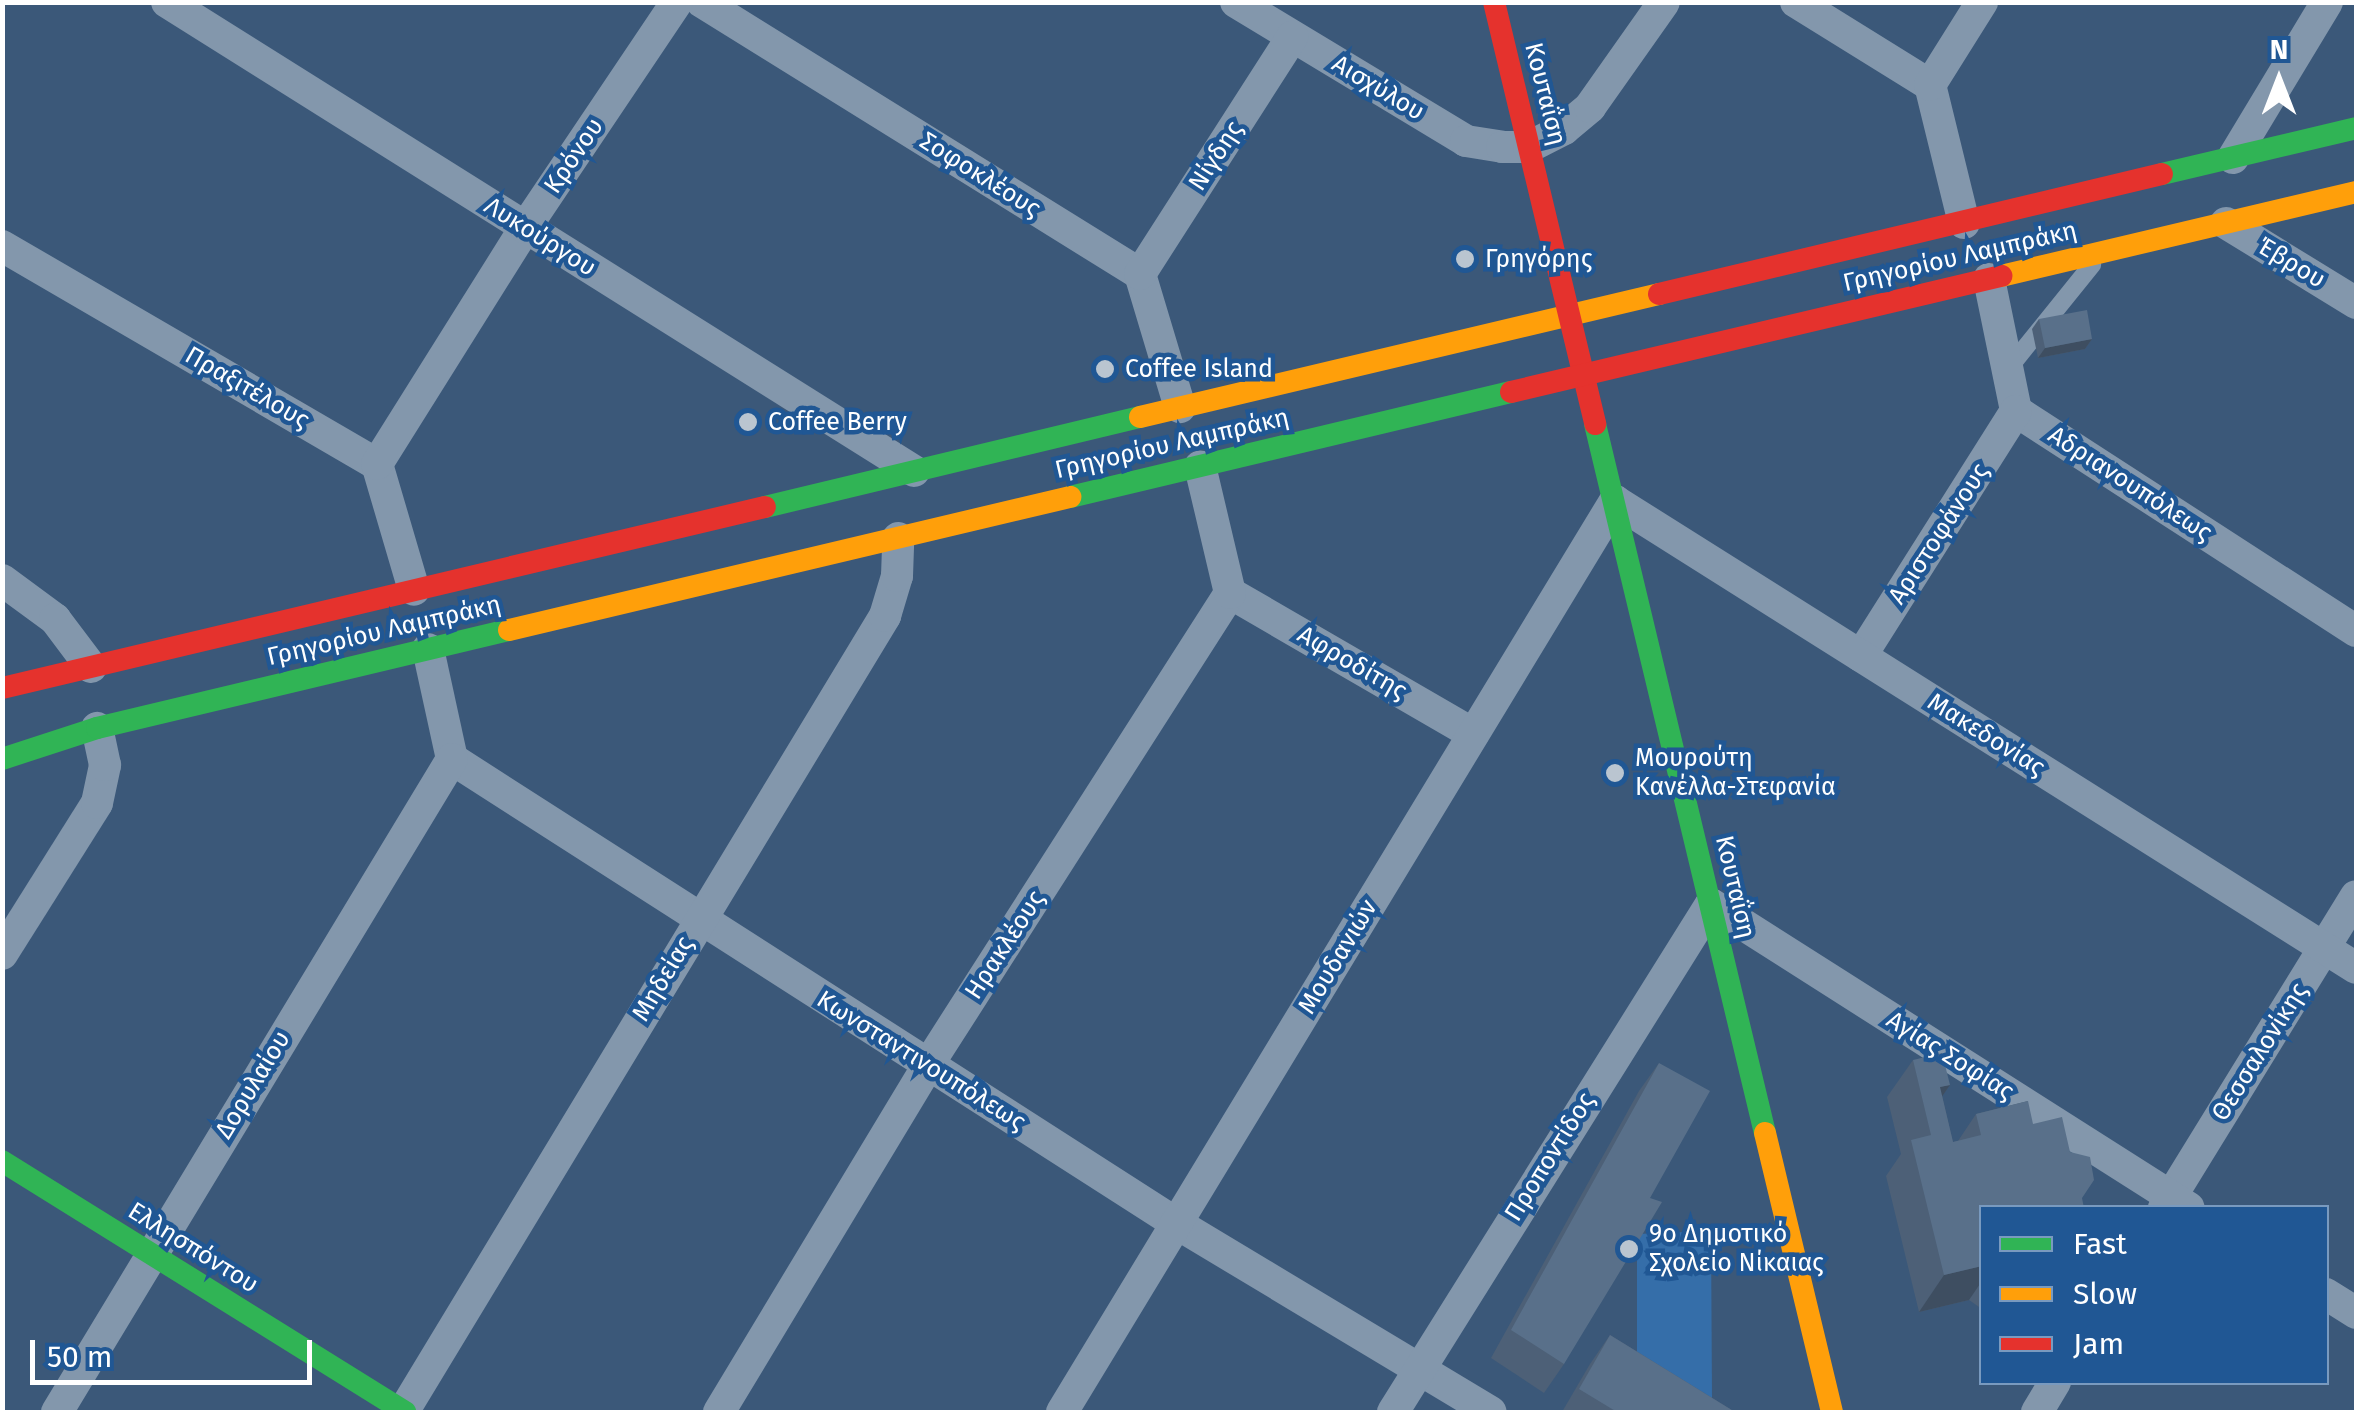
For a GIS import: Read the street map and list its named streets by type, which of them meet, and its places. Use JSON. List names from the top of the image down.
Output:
{
  "streets": {
    "main road": ["Κουταΐση", "Γρηγορίου Λαμπράκη", "Ελλησπόντου"],
    "street": [
      "Αισχύλου",
      "Κρόνου",
      "Νίγδης",
      "Σοφοκλέους",
      "Λυκούργου",
      "Έβρου",
      "Πραξιτέλους",
      "Αδριανουπόλεως",
      "Αριστοφάνους",
      "Αφροδίτης",
      "Μακεδονίας",
      "Ηρακλέους",
      "Μουδανιών",
      "Μηδείας",
      "Θεσσαλονίκης",
      "Αγίας Σοφίας",
      "Κωνσταντινουπόλεως",
      "Δορυλαίου",
      "Προποντίδος"
    ]
  },
  "crossings": [
    ["Αισχύλου", "Κουταΐση"],
    ["Αισχύλου", "Νίγδης"],
    ["Κουταΐση", "Γρηγορίου Λαμπράκη"],
    ["Κουταΐση", "Μακεδονίας"],
    ["Κουταΐση", "Μουδανιών"],
    ["Κουταΐση", "Αγίας Σοφίας"],
    ["Κουταΐση", "Προποντίδος"],
    ["Κρόνου", "Λυκούργου"],
    ["Κρόνου", "Πραξιτέλους"],
    ["Νίγδης", "Σοφοκλέους"],
    ["Λυκούργου", "Γρηγορίου Λαμπράκη"],
    ["Γρηγορίου Λαμπράκη", "Έβρου"],
    ["Γρηγορίου Λαμπράκη", "Μηδείας"],
    ["Αδριανουπόλεως", "Αριστοφάνους"],
    ["Αριστοφάνους", "Μακεδονίας"],
    ["Αφροδίτης", "Ηρακλέους"],
    ["Αφροδίτης", "Μουδανιών"],
    ["Μακεδονίας", "Μουδανιών"],
    ["Μακεδονίας", "Θεσσαλονίκης"],
    ["Ηρακλέους", "Κωνσταντινουπόλεως"],
    ["Μουδανιών", "Κωνσταντινουπόλεως"],
    ["Μηδείας", "Κωνσταντινουπόλεως"],
    ["Μηδείας", "Ελλησπόντου"],
    ["Θεσσαλονίκης", "Αγίας Σοφίας"],
    ["Αγίας Σοφίας", "Προποντίδος"],
    ["Κωνσταντινουπόλεως", "Δορυλαίου"],
    ["Κωνσταντινουπόλεως", "Προποντίδος"],
    ["Δορυλαίου", "Ελλησπόντου"]
  ],
  "places": [
    "Γρηγόρης",
    "Coffee Island",
    "Coffee Berry",
    "Μουρούτη Κανέλλα-Στεφανία",
    "9o Δημοτικό Σχολείο Νίκαιας"
  ],
  "legend": ["Fast", "Slow", "Jam"],
  "scale_bar": "50 m",
  "north": "top"
}
